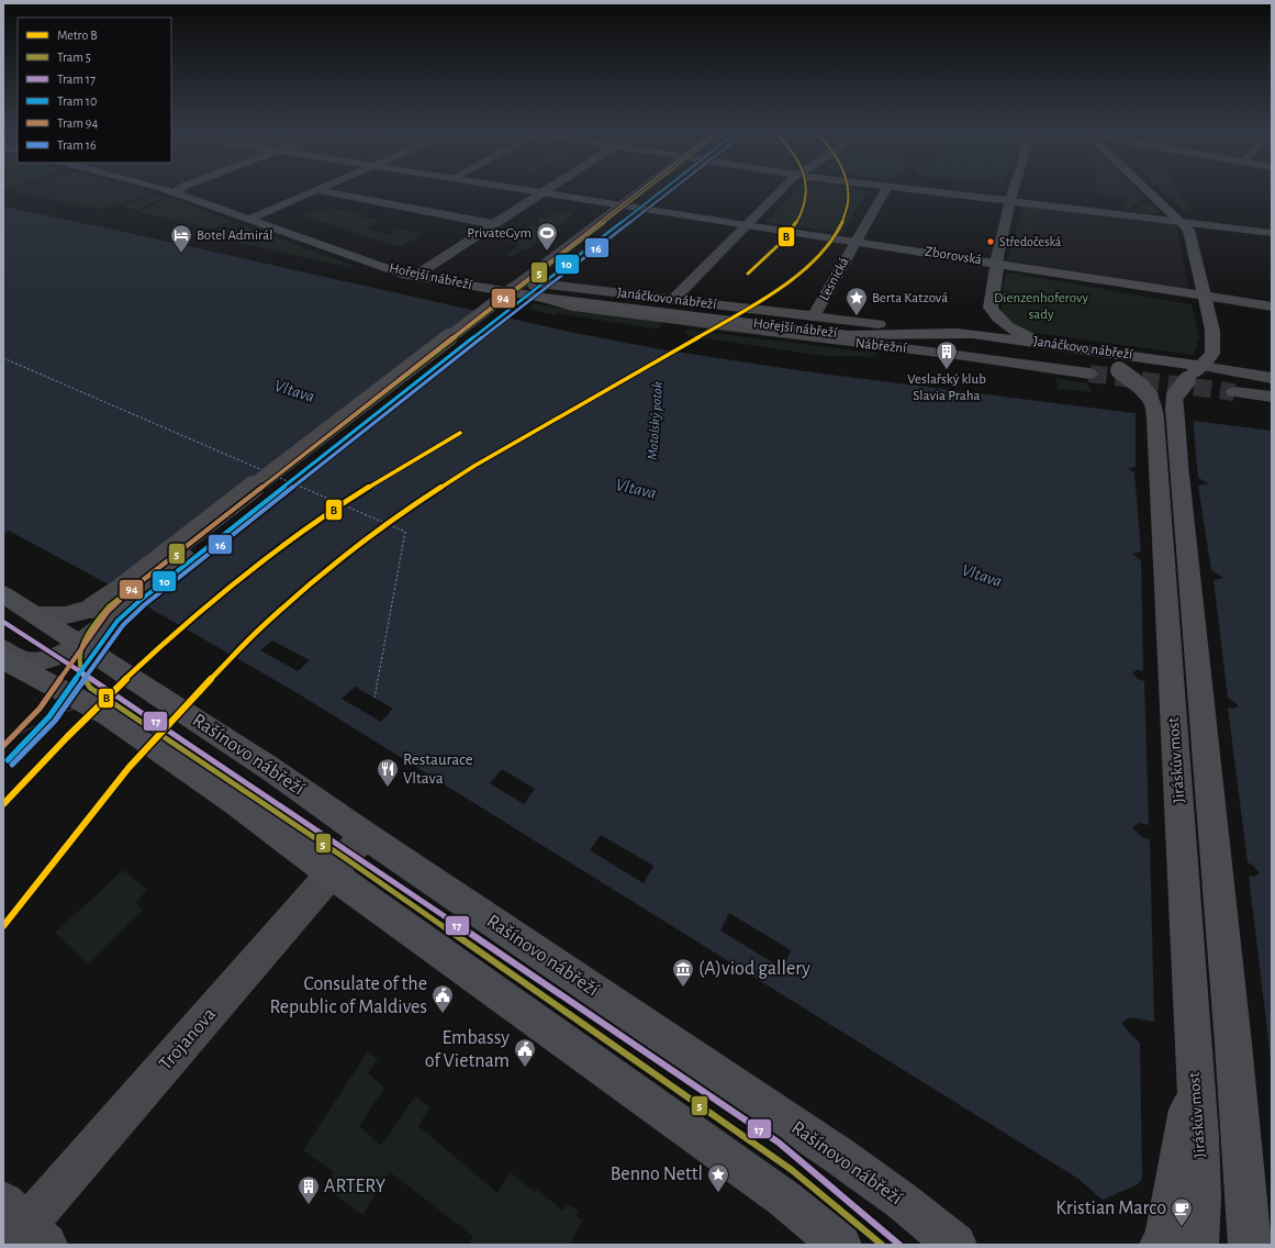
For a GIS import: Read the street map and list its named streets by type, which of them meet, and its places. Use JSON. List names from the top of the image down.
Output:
{
  "streets": {
    "main road": [
      "Zborovská",
      "Hořejší nábřeží",
      "Janáčkovo nábřeží",
      "Rašínovo nábřeží",
      "Jiráskův most"
    ],
    "street": ["Lesnická", "Nábřežní", "Trojanova"]
  },
  "crossings": [
    ["Zborovská", "Lesnická"],
    ["Hořejší nábřeží", "Janáčkovo nábřeží"],
    ["Hořejší nábřeží", "Nábřežní"],
    ["Lesnická", "Janáčkovo nábřeží"],
    ["Janáčkovo nábřeží", "Nábřežní"],
    ["Janáčkovo nábřeží", "Jiráskův most"],
    ["Rašínovo nábřeží", "Trojanova"]
  ],
  "water": ["Vltava", "Motolský potok"],
  "parks": ["Dienzenhoferovy sady"],
  "places": {
    "other": ["Středočeská"],
    "sports": ["PrivateGym"],
    "hotel": ["Botel Admirál"],
    "place": ["Berta Katzová", "Benno Nettl"],
    "building": ["Veslařský klub Slavia Praha", "ARTERY"],
    "restaurant": ["Restaurace Vltava"],
    "museum": ["(A)viod gallery"],
    "public building": ["Consulate of the Republic of Maldives", "Embassy of Vietnam"],
    "cafe": ["Kristian Marco"]
  },
  "lines": [
    "metro line B",
    "tram line 5",
    "tram line 10",
    "tram line 94",
    "tram line 16",
    "tram line 17"
  ],
  "legend": [
    "Metro B",
    "Tram 5",
    "Tram 17",
    "Tram 10",
    "Tram 94",
    "Tram 16"
  ]
}
